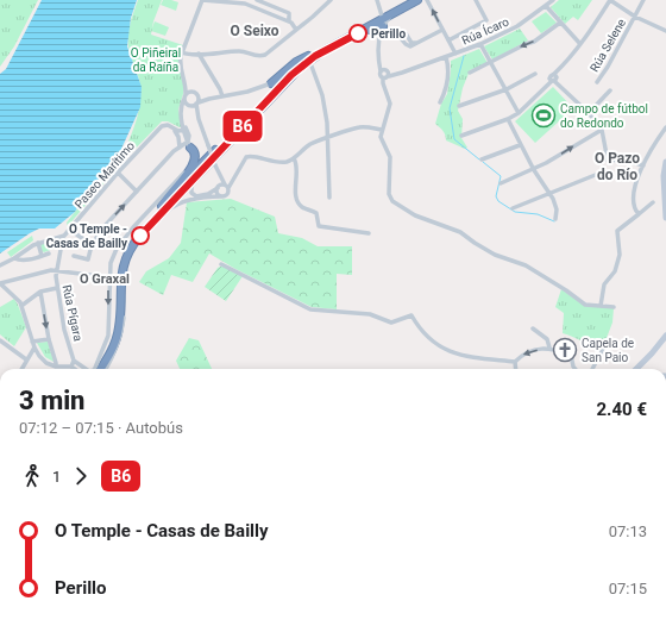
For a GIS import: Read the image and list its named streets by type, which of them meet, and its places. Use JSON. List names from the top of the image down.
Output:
{
  "streets": {
    "street": [
      "Rúa Ícaro",
      "Rúa Selene",
      "Paseo Marítimo",
      "Rúa Pígara"
    ]
  },
  "crossings": [
    ["Paseo Marítimo", "Rúa Pígara"]
  ],
  "districts": ["O Seixo", "O Pazo do Río", "O Graxal"],
  "parks": ["O Piñeiral da Raíña"],
  "places": {
    "other": ["Perillo", "O Temple - Casas de Bailly"],
    "sports": ["Campo de fútbol do Redondo"],
    "church": ["Capela de San Paio"]
  },
  "lines": ["bus line B6"],
  "page": {
    "on_map": "B6",
    "heading": ["3 min", "07:12 – 07:15 · Autobús", "2.40 €"],
    "legs": ["1", "B6"],
    "list": [
      {
        "name": "O Temple - Casas de Bailly",
        "value": "07:13"
      },
      {
        "name": "Perillo",
        "value": "07:15"
      }
    ]
  }
}
